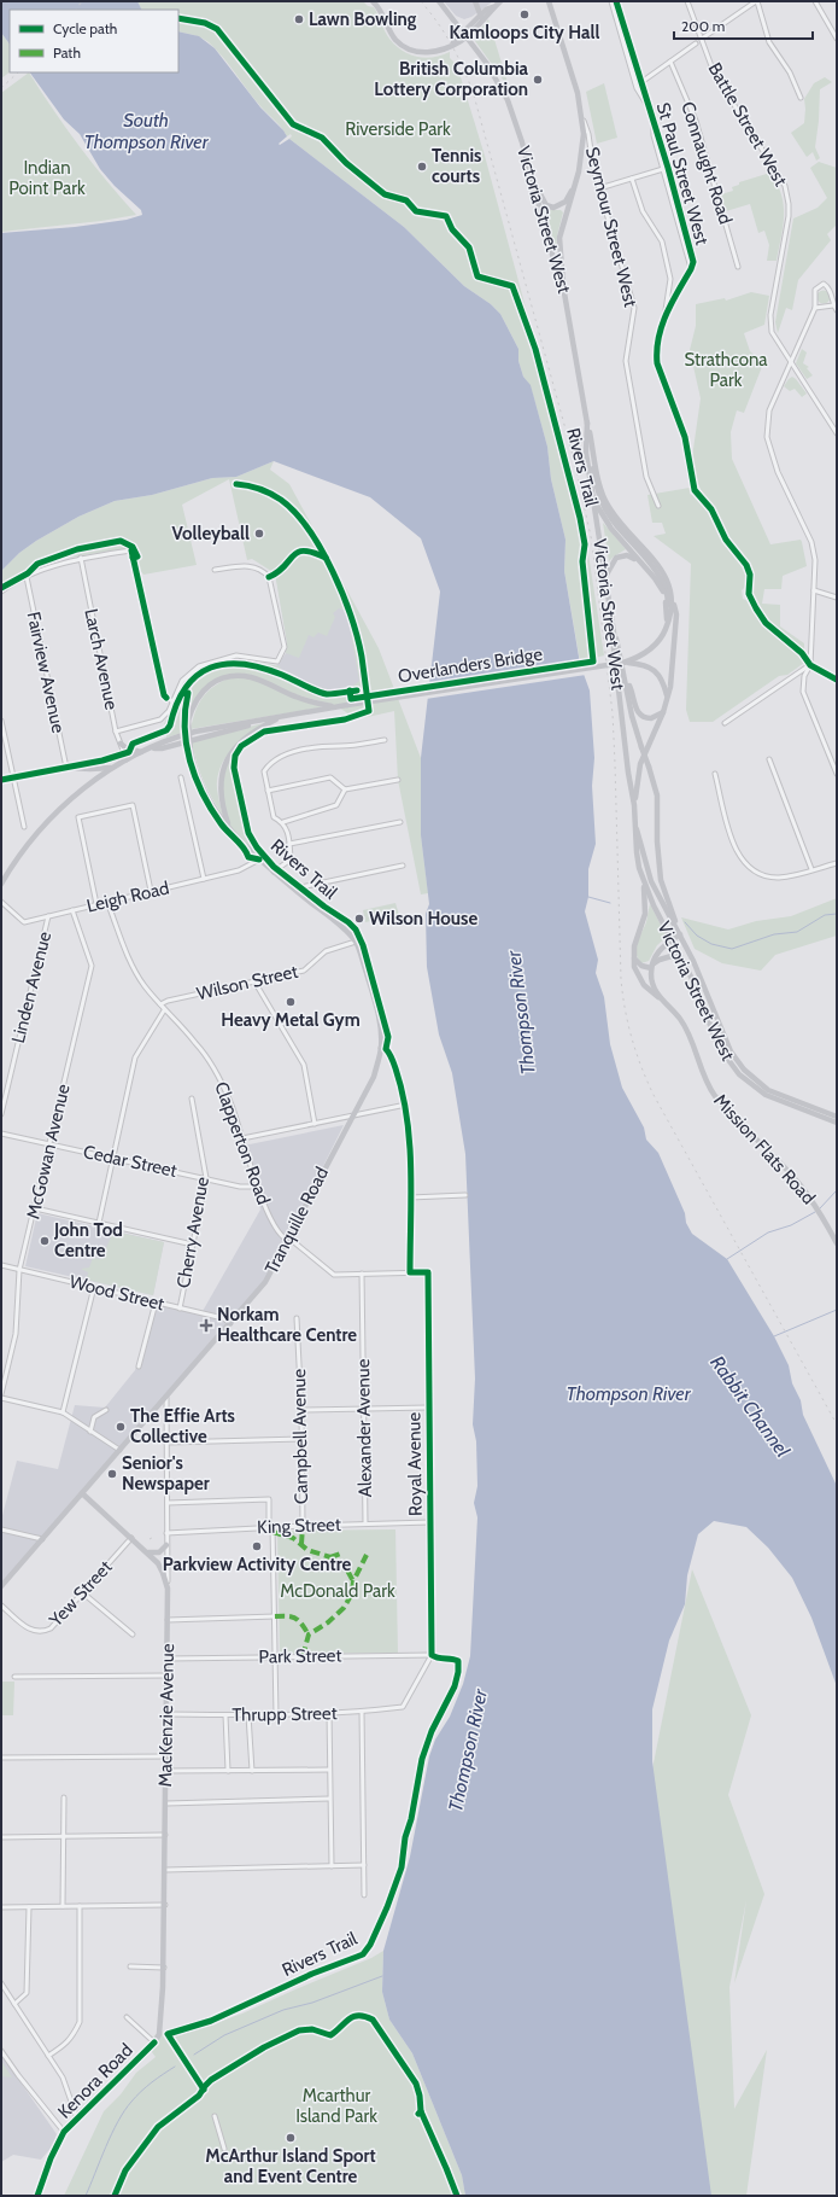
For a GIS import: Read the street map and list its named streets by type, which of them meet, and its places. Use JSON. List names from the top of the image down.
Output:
{
  "streets": {
    "main road": [
      "Victoria Street West",
      "Seymour Street West",
      "Overlanders Bridge",
      "Mission Flats Road",
      "Tranquille Road",
      "MacKenzie Avenue",
      "Kenora Road"
    ],
    "street": [
      "Battle Street West",
      "Connaught Road",
      "St Paul Street West",
      "Larch Avenue",
      "Fairview Avenue",
      "Leigh Road",
      "Wilson Street",
      "Linden Avenue",
      "Clapperton Road",
      "McGowan Avenue",
      "Cedar Street",
      "Cherry Avenue",
      "Wood Street",
      "Alexander Avenue",
      "Campbell Avenue",
      "Royal Avenue",
      "King Street",
      "Yew Street",
      "Park Street",
      "Thrupp Street"
    ],
    "cycle path": ["Rivers Trail"]
  },
  "crossings": [
    ["Victoria Street West", "Seymour Street West"],
    ["Overlanders Bridge", "Tranquille Road"],
    ["Leigh Road", "Linden Avenue"],
    ["Leigh Road", "Clapperton Road"],
    ["Leigh Road", "McGowan Avenue"],
    ["Leigh Road", "Tranquille Road"],
    ["Wilson Street", "Clapperton Road"],
    ["Wilson Street", "Tranquille Road"],
    ["Clapperton Road", "Cedar Street"],
    ["Clapperton Road", "Tranquille Road"],
    ["Clapperton Road", "Alexander Avenue"],
    ["Clapperton Road", "Royal Avenue"],
    ["McGowan Avenue", "Cedar Street"],
    ["McGowan Avenue", "Wood Street"],
    ["Cedar Street", "Cherry Avenue"],
    ["Tranquille Road", "Wood Street"],
    ["Tranquille Road", "MacKenzie Avenue"],
    ["Cherry Avenue", "Wood Street"],
    ["Alexander Avenue", "King Street"],
    ["Campbell Avenue", "King Street"],
    ["Royal Avenue", "King Street"],
    ["Royal Avenue", "Park Street"],
    ["Royal Avenue", "Thrupp Street"],
    ["King Street", "MacKenzie Avenue"],
    ["Park Street", "MacKenzie Avenue"],
    ["Thrupp Street", "MacKenzie Avenue"],
    ["MacKenzie Avenue", "Kenora Road"]
  ],
  "water": ["South Thompson River", "Thompson River", "Rabbit Channel"],
  "parks": [
    "Riverside Park",
    "Indian Point Park",
    "Strathcona Park",
    "McDonald Park",
    "Mcarthur Island Park"
  ],
  "places": {
    "other": [
      "Kamloops City Hall",
      "Lawn Bowling",
      "British Columbia Lottery Corporation",
      "Tennis courts",
      "Volleyball",
      "Wilson House",
      "Heavy Metal Gym",
      "John Tod Centre",
      "The Effie Arts Collective",
      "Senior's Newspaper",
      "Parkview Activity Centre",
      "McArthur Island Sport and Event Centre"
    ],
    "health": ["Norkam Healthcare Centre"]
  },
  "legend": ["Cycle path", "Path"],
  "scale_bar": "200 m"
}
